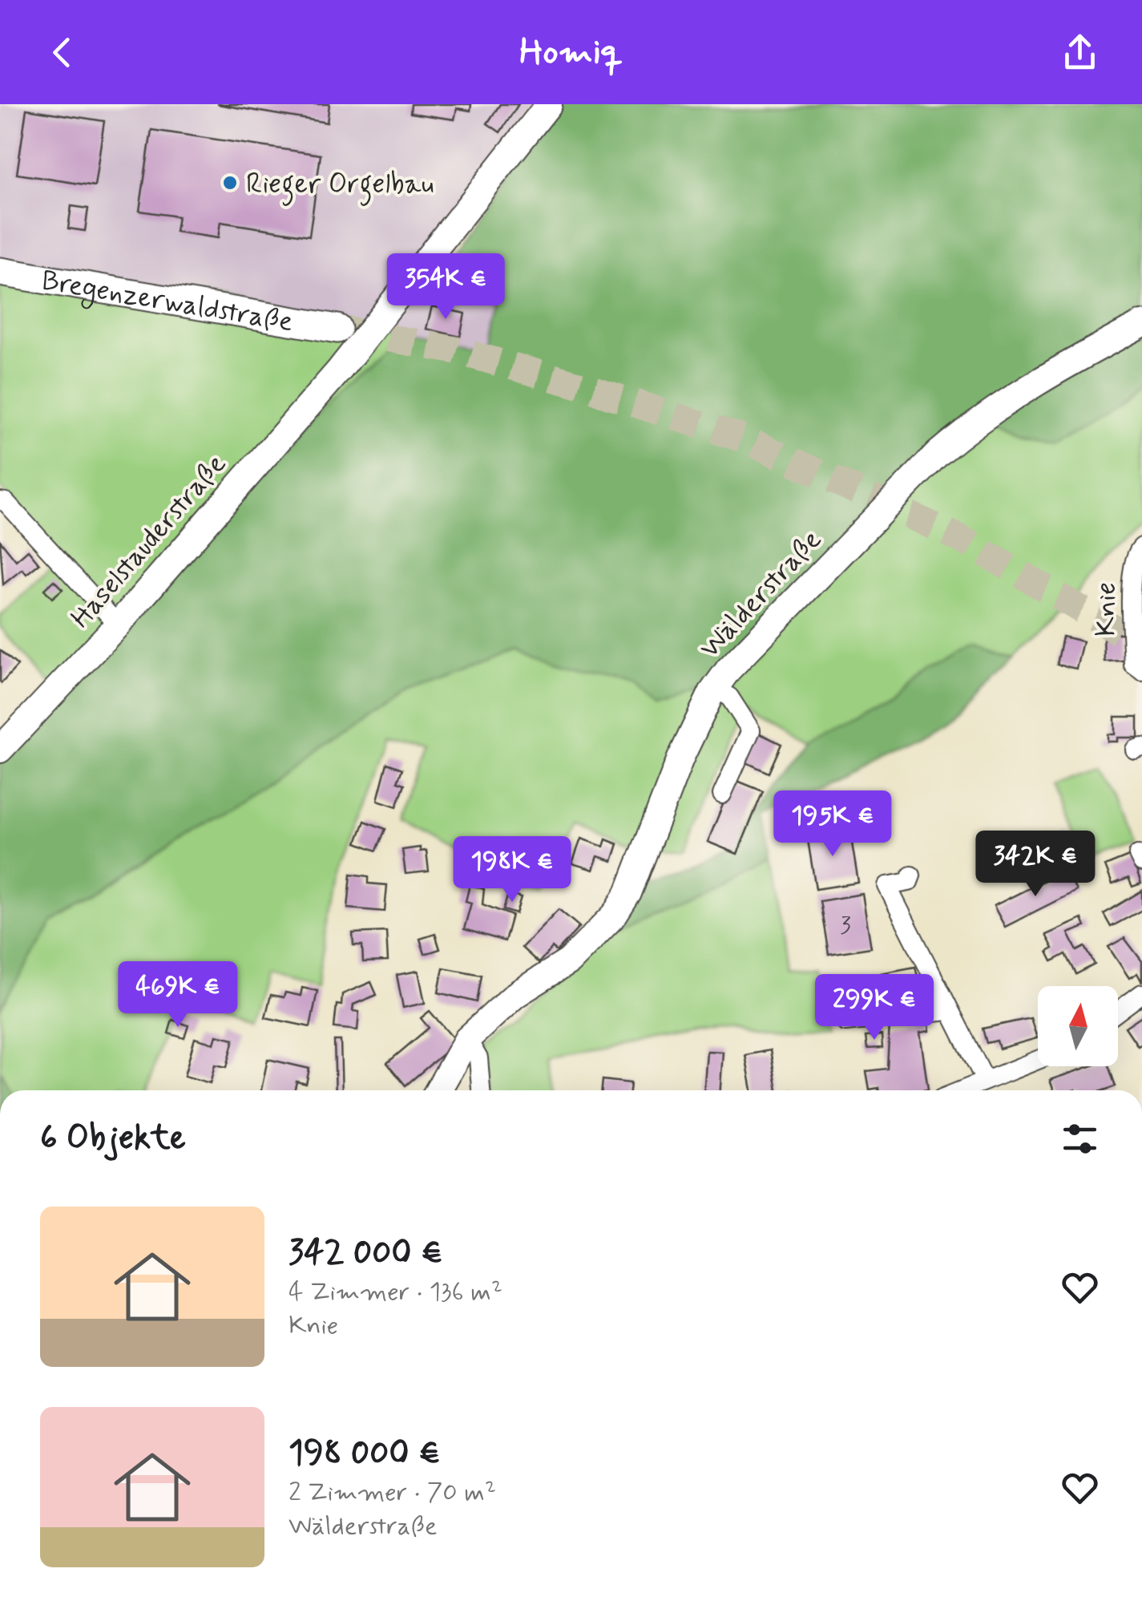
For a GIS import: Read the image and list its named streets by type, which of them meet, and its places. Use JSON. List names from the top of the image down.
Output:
{
  "streets": {
    "main road": ["Bregenzerwaldstraße"],
    "street": ["Haselstauderstraße", "Wälderstraße", "Knie"]
  },
  "places": ["Rieger Orgelbau"],
  "house_numbers": ["3"],
  "north": "top",
  "page": {
    "header": "Homiq",
    "price": [
      "354K €",
      "195K €",
      "342K €",
      "198K €",
      "469K €",
      "299K €"
    ],
    "heading": "6 Objekte",
    "list": [
      {
        "name": "342 000 €",
        "note": "4 Zimmer · 136 m² · Knie"
      },
      {
        "name": "198 000 €",
        "note": "2 Zimmer · 70 m² · Wälderstraße"
      }
    ]
  }
}
